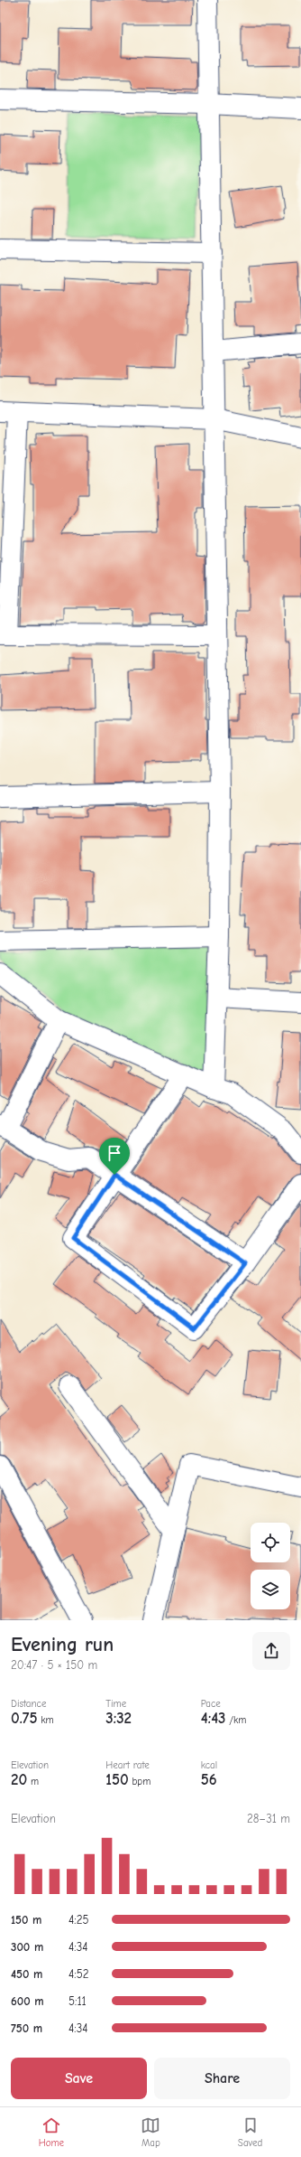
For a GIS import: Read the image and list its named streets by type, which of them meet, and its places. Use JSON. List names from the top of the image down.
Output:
{
  "page": {
    "heading": ["Evening run", "20:47 · 5 × 150 m"],
    "stats": [
      ["Distance", "0.75 km"],
      ["Time", "3:32"],
      ["Pace", "4:43 /km"],
      ["Elevation", "20 m"],
      ["Heart rate", "150 bpm"],
      ["kcal", "56"]
    ],
    "chart": ["Elevation", "28–31 m"],
    "list": [
      {
        "name": "150 m",
        "note": "4:25"
      },
      {
        "name": "300 m",
        "note": "4:34"
      },
      {
        "name": "450 m",
        "note": "4:52"
      },
      {
        "name": "600 m",
        "note": "5:11"
      },
      {
        "name": "750 m",
        "note": "4:34"
      }
    ],
    "buttons": ["Save", "Share"],
    "tabs": ["Home", "Map", "Saved"]
  }
}
